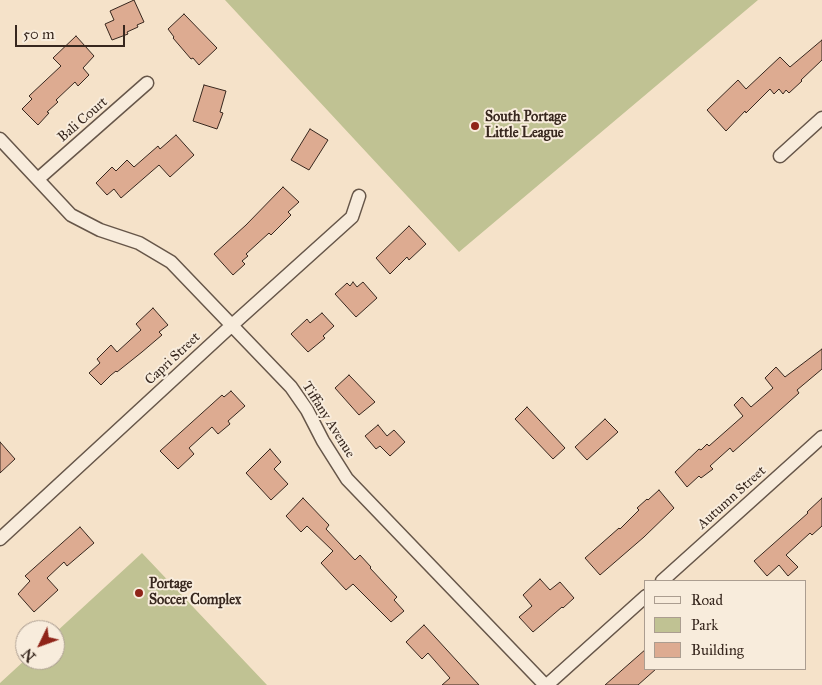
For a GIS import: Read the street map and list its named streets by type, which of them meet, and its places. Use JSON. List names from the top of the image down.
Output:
{
  "streets": {
    "street": [
      "Bali Court",
      "Capri Street",
      "Tiffany Avenue",
      "Autumn Street"
    ]
  },
  "crossings": [
    ["Bali Court", "Tiffany Avenue"],
    ["Capri Street", "Tiffany Avenue"]
  ],
  "places": ["South Portage Little League", "Portage Soccer Complex"],
  "legend": ["Road", "Park", "Building"],
  "scale_bar": "50 m",
  "north": "bottom left"
}
